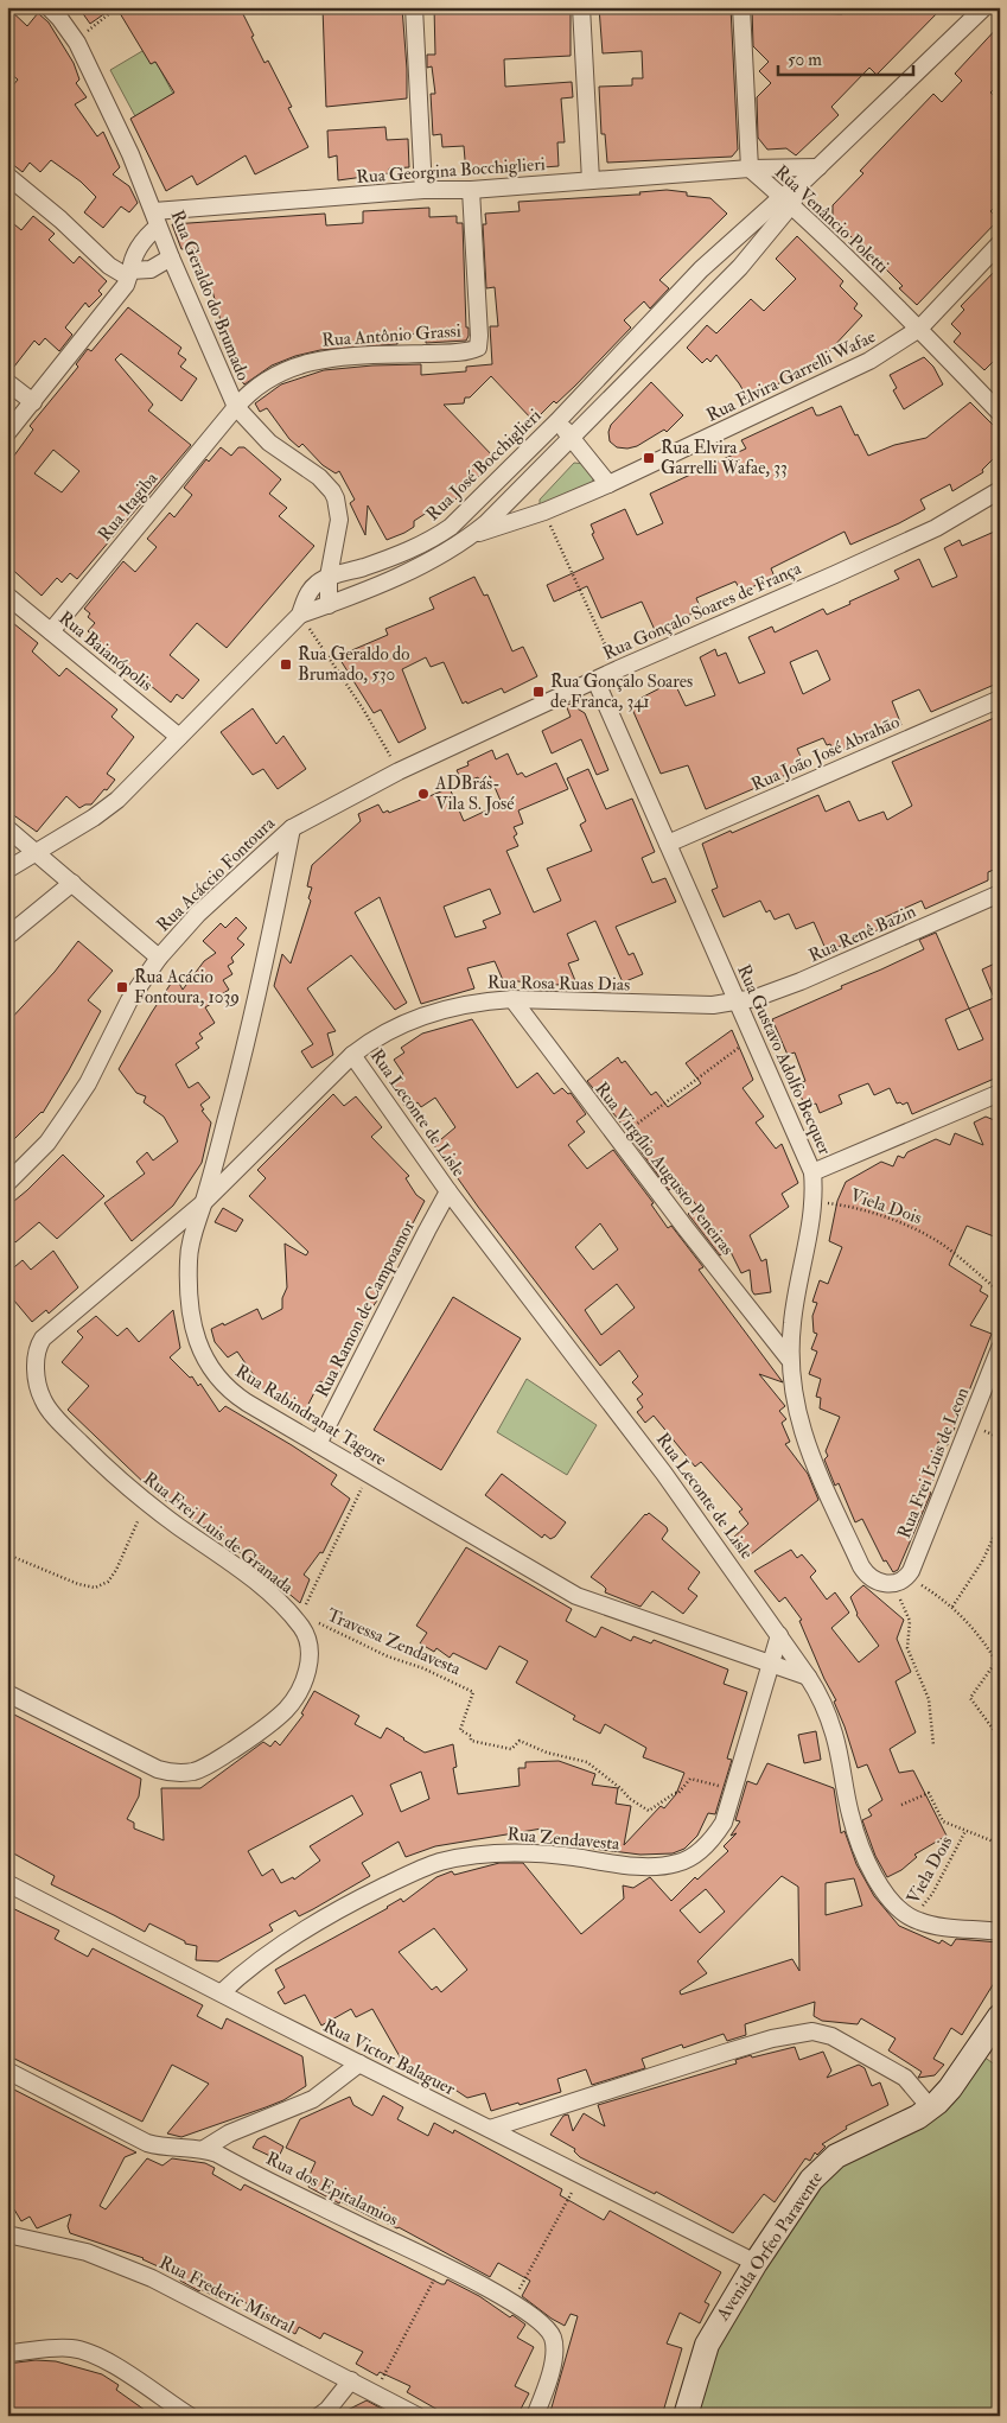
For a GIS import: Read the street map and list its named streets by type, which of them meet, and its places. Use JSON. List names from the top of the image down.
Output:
{
  "streets": {
    "main road": ["Avenida Orfeo Paravente"],
    "street": [
      "Rua Georgina Bocchiglieri",
      "Rua Venâncio Poletti",
      "Rua Geraldo do Brumado",
      "Rua Antônio Grassi",
      "Rua Elvira Garrelli Wafae",
      "Rua José Bocchiglieri",
      "Rua Itagiba",
      "Rua Gonçalo Soares de França",
      "Rua Baianópolis",
      "Rua João José Abrahão",
      "Rua Acáccio Fontoura",
      "Rua Renê Bazin",
      "Rua Rosa Ruas Dias",
      "Rua Gustavo Adolfo Becquer",
      "Rua Leconte de Lisle",
      "Rua Virgílio Augusto Peneiras",
      "Rua Ramon de Campoamor",
      "Rua Rabindranat Tagore",
      "Rua Frei Luis de Leon",
      "Rua Frei Luis de Granada",
      "Rua Zendavesta",
      "Rua Victor Balaguer",
      "Rua dos Epitalamios",
      "Rua Frederic Mistral"
    ],
    "path": ["Viela Dois", "Travessa Zendavesta"]
  },
  "crossings": [
    ["Rua Georgina Bocchiglieri", "Rua Venâncio Poletti"],
    ["Rua Georgina Bocchiglieri", "Rua Geraldo do Brumado"],
    ["Rua Georgina Bocchiglieri", "Rua Antônio Grassi"],
    ["Rua Venâncio Poletti", "Rua Elvira Garrelli Wafae"],
    ["Rua Venâncio Poletti", "Rua José Bocchiglieri"],
    ["Rua Geraldo do Brumado", "Rua Antônio Grassi"],
    ["Rua Geraldo do Brumado", "Rua José Bocchiglieri"],
    ["Rua Geraldo do Brumado", "Rua Itagiba"],
    ["Rua Antônio Grassi", "Rua Itagiba"],
    ["Rua Elvira Garrelli Wafae", "Rua José Bocchiglieri"],
    ["Rua Itagiba", "Rua Baianópolis"],
    ["Rua Gonçalo Soares de França", "Rua Acáccio Fontoura"],
    ["Rua Gonçalo Soares de França", "Rua Gustavo Adolfo Becquer"],
    ["Rua Gonçalo Soares de França", "Rua Rabindranat Tagore"],
    ["Rua João José Abrahão", "Rua Gustavo Adolfo Becquer"],
    ["Rua Acáccio Fontoura", "Rua Rabindranat Tagore"],
    ["Rua Renê Bazin", "Rua Rosa Ruas Dias"],
    ["Rua Renê Bazin", "Rua Gustavo Adolfo Becquer"],
    ["Rua Rosa Ruas Dias", "Rua Gustavo Adolfo Becquer"],
    ["Rua Rosa Ruas Dias", "Rua Leconte de Lisle"],
    ["Rua Rosa Ruas Dias", "Rua Virgílio Augusto Peneiras"],
    ["Rua Rosa Ruas Dias", "Rua Rabindranat Tagore"],
    ["Rua Rosa Ruas Dias", "Rua Frei Luis de Granada"],
    ["Rua Gustavo Adolfo Becquer", "Rua Virgílio Augusto Peneiras"],
    ["Rua Gustavo Adolfo Becquer", "Viela Dois"],
    ["Rua Gustavo Adolfo Becquer", "Rua Frei Luis de Leon"],
    ["Rua Leconte de Lisle", "Viela Dois"],
    ["Rua Leconte de Lisle", "Rua Ramon de Campoamor"],
    ["Rua Leconte de Lisle", "Rua Zendavesta"],
    ["Rua Ramon de Campoamor", "Rua Rabindranat Tagore"],
    ["Rua Rabindranat Tagore", "Rua Frei Luis de Granada"],
    ["Rua Rabindranat Tagore", "Rua Zendavesta"],
    ["Rua Frei Luis de Granada", "Travessa Zendavesta"],
    ["Travessa Zendavesta", "Rua Zendavesta"],
    ["Rua Zendavesta", "Rua Victor Balaguer"],
    ["Rua Victor Balaguer", "Avenida Orfeo Paravente"]
  ],
  "places": {
    "transit": [
      "Rua Elvira Garrelli Wafae, 33",
      "Rua Geraldo do Brumado, 530",
      "Rua Gonçalo Soares de Franca, 341",
      "Rua Acácio Fontoura, 1039"
    ],
    "other": ["ADBrás- Vila S. José"]
  },
  "scale_bar": "50 m"
}
